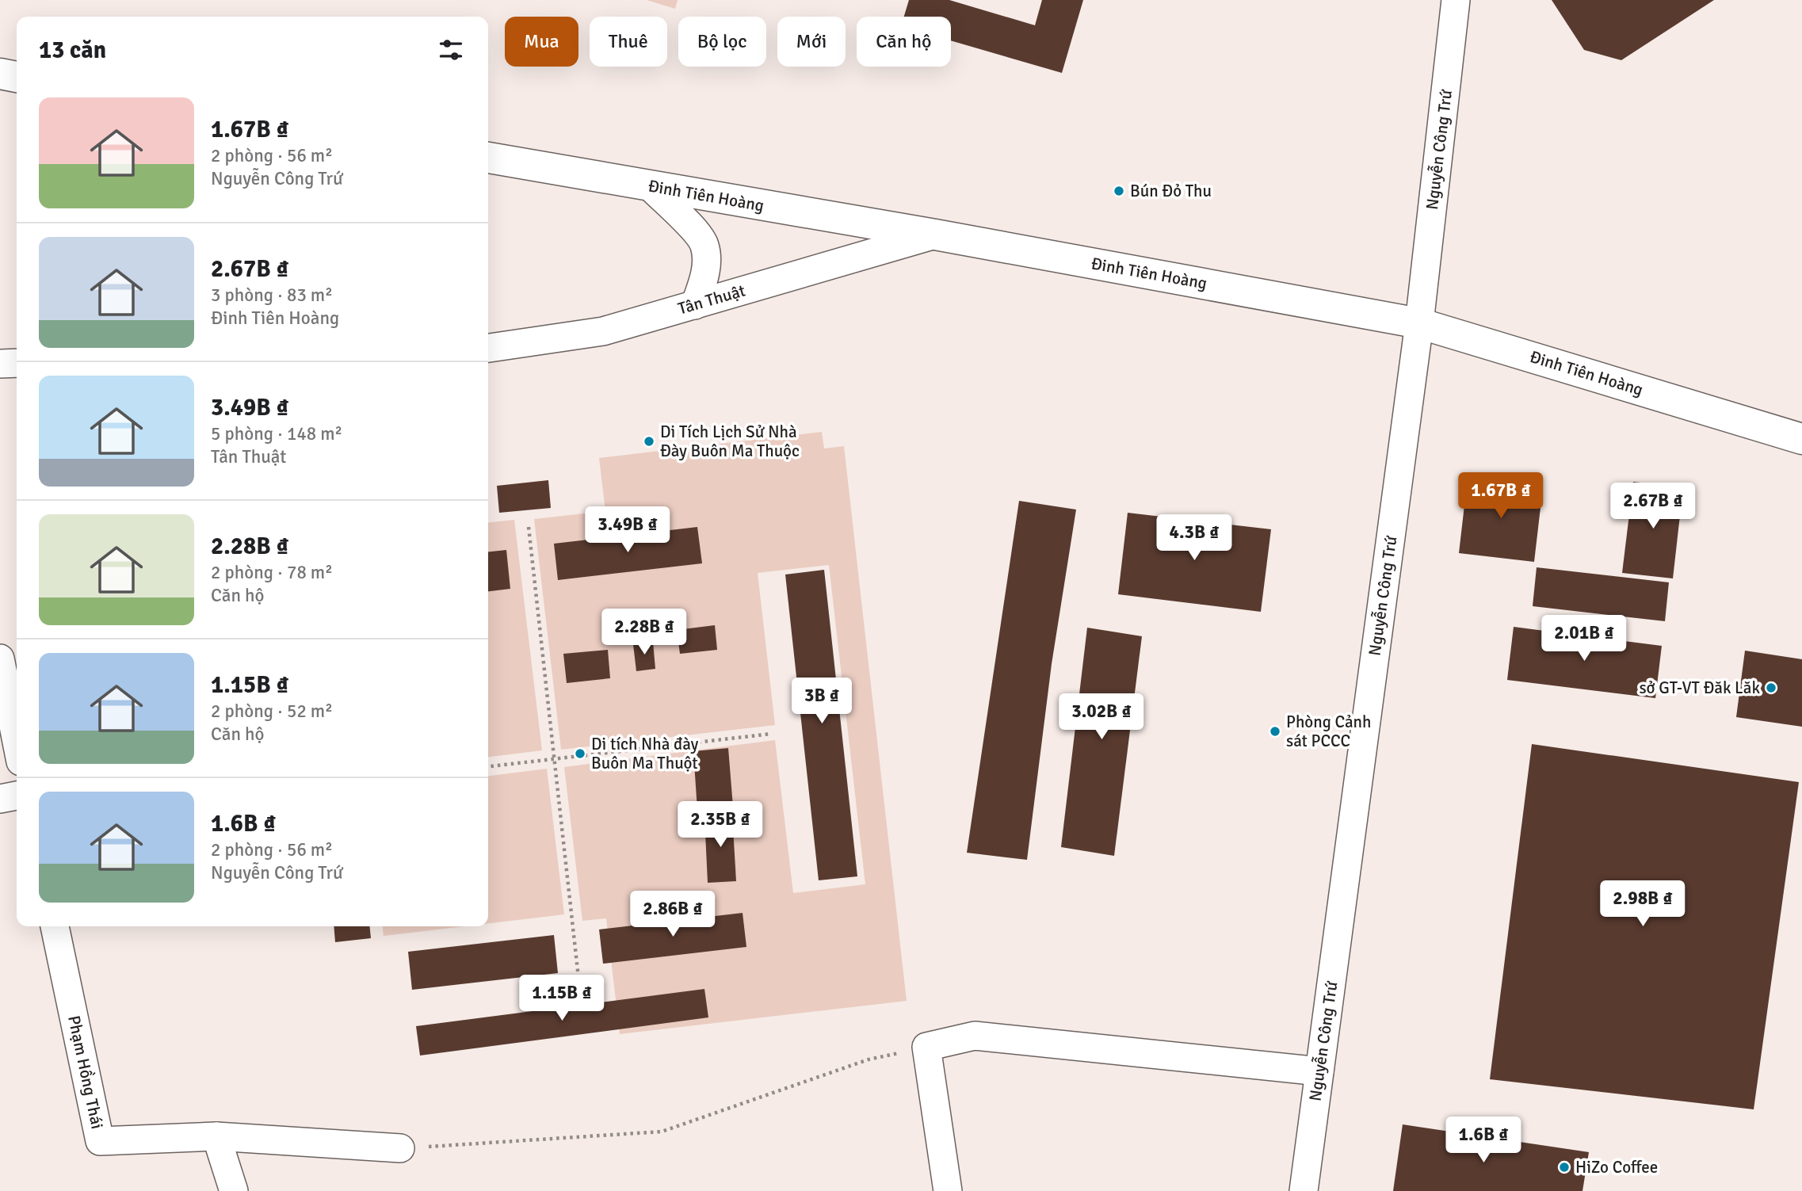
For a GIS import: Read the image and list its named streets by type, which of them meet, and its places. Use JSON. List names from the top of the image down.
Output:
{
  "streets": {
    "street": [
      "Nguyễn Công Trứ",
      "Đinh Tiên Hoàng",
      "Tân Thuật",
      "Phạm Hồng Thái"
    ]
  },
  "crossings": [
    ["Nguyễn Công Trứ", "Đinh Tiên Hoàng"],
    ["Đinh Tiên Hoàng", "Tân Thuật"]
  ],
  "places": [
    "Bún Đỏ Thu",
    "Di Tích Lịch Sử Nhà Đày Buôn Ma Thuộc",
    "sở GT-VT Đăk Lăk",
    "Phòng Cảnh sát PCCC",
    "Di tích Nhà đày Buôn Ma Thuột",
    "HiZo Coffee"
  ],
  "page": {
    "chip": [
      "Mua",
      "Thuê",
      "Bộ lọc",
      "Mới",
      "Căn hộ"
    ],
    "heading": "13 căn",
    "list": [
      {
        "name": "1.67B ₫",
        "note": "2 phòng · 56 m² · Nguyễn Công Trứ"
      },
      {
        "name": "2.67B ₫",
        "note": "3 phòng · 83 m² · Đinh Tiên Hoàng"
      },
      {
        "name": "3.49B ₫",
        "note": "5 phòng · 148 m² · Tân Thuật"
      },
      {
        "name": "2.28B ₫",
        "note": "2 phòng · 78 m² · Căn hộ"
      },
      {
        "name": "1.15B ₫",
        "note": "2 phòng · 52 m² · Căn hộ"
      },
      {
        "name": "1.6B ₫",
        "note": "2 phòng · 56 m² · Nguyễn Công Trứ"
      }
    ],
    "price": [
      "1.67B ₫",
      "2.67B ₫",
      "3.49B ₫",
      "4.3B ₫",
      "2.28B ₫",
      "2.01B ₫",
      "3B ₫",
      "3.02B ₫",
      "2.35B ₫",
      "2.98B ₫",
      "2.86B ₫",
      "1.15B ₫",
      "1.6B ₫"
    ]
  }
}
